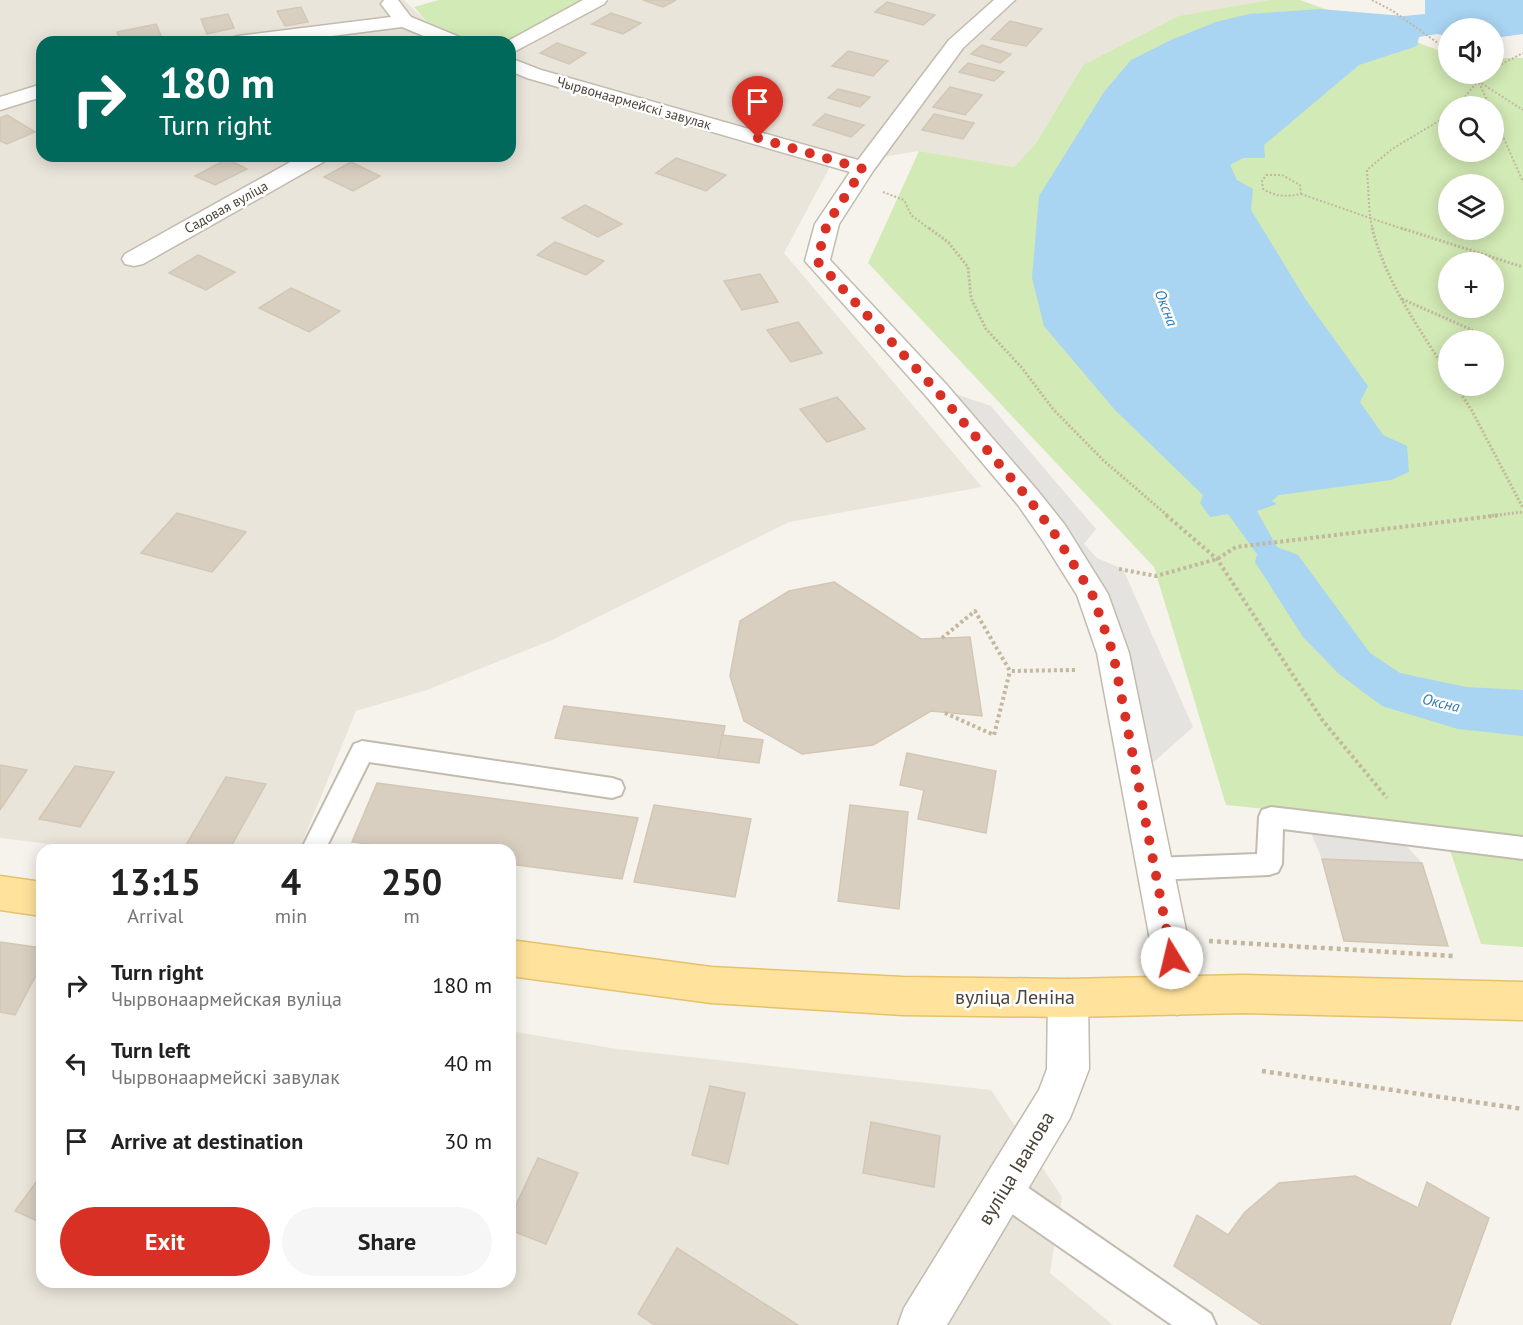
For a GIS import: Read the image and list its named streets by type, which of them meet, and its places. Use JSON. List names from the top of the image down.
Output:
{
  "streets": {
    "main road": ["вуліца Леніна"],
    "street": ["Чырвонаармейскі завулак", "Садовая вуліца", "вуліца Іванова"]
  },
  "crossings": [
    ["вуліца Леніна", "вуліца Іванова"]
  ],
  "water": ["Оксна"],
  "page": {
    "map_buttons": ["+", "−"],
    "turn": ["180 m", "Turn right"],
    "eta": [
      "13:15",
      "Arrival",
      "4",
      "min",
      "250",
      "m"
    ],
    "list": [
      {
        "name": "Turn right",
        "note": "Чырвонаармейская вуліца",
        "value": "180 m"
      },
      {
        "name": "Turn left",
        "note": "Чырвонаармейскі завулак",
        "value": "40 m"
      },
      {
        "name": "Arrive at destination",
        "value": "30 m"
      }
    ],
    "buttons": ["Exit", "Share"]
  }
}
